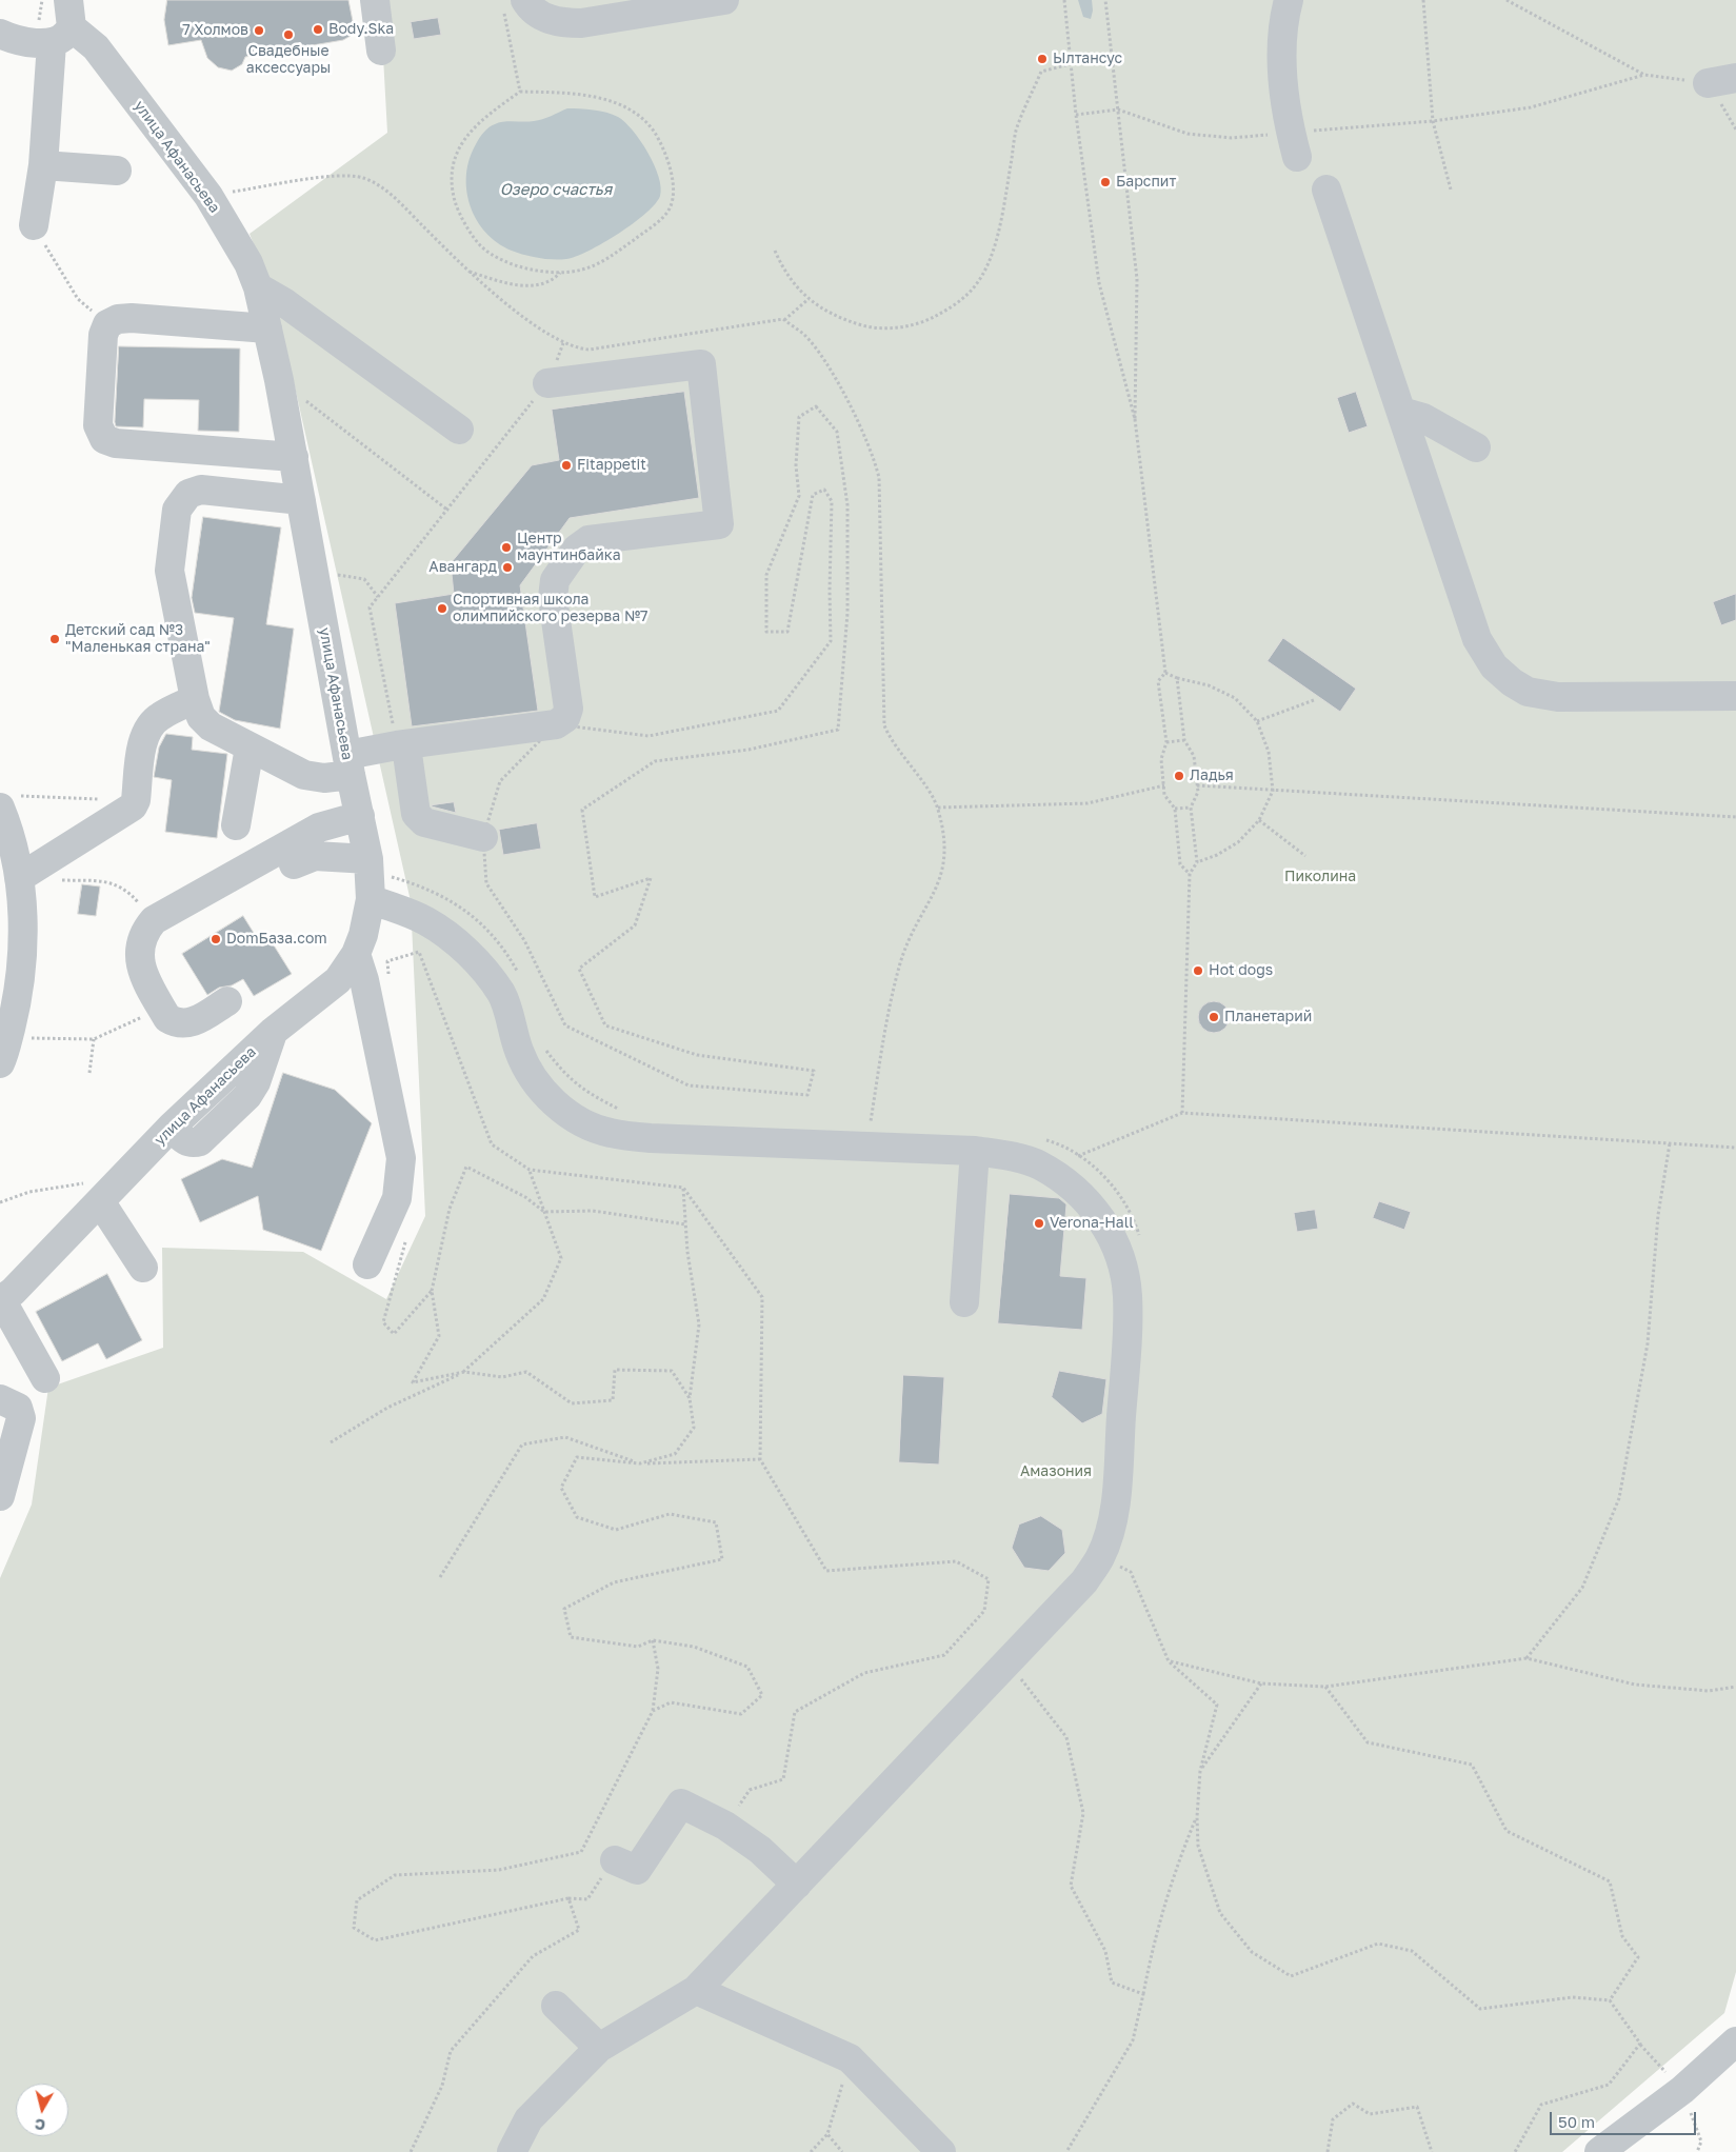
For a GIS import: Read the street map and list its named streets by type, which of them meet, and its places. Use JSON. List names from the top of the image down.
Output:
{
  "streets": {
    "street": ["улица Афанасьева"]
  },
  "water": ["Озеро счастья"],
  "parks": ["Пиколина", "Амазония"],
  "places": [
    "Body.Ska",
    "7 Холмов",
    "Свадебные аксессуары",
    "Ылтансус",
    "Барспит",
    "Fitappetit",
    "Центр маунтинбайка",
    "Авангард",
    "Спортивная школа олимпийского резерва №7",
    "Детский сад №3 \"Маленькая страна\"",
    "Ладья",
    "DomБаза.com",
    "Hot dogs",
    "Планетарий",
    "Verona-Hall"
  ],
  "scale_bar": "50 m",
  "north": "bottom"
}
